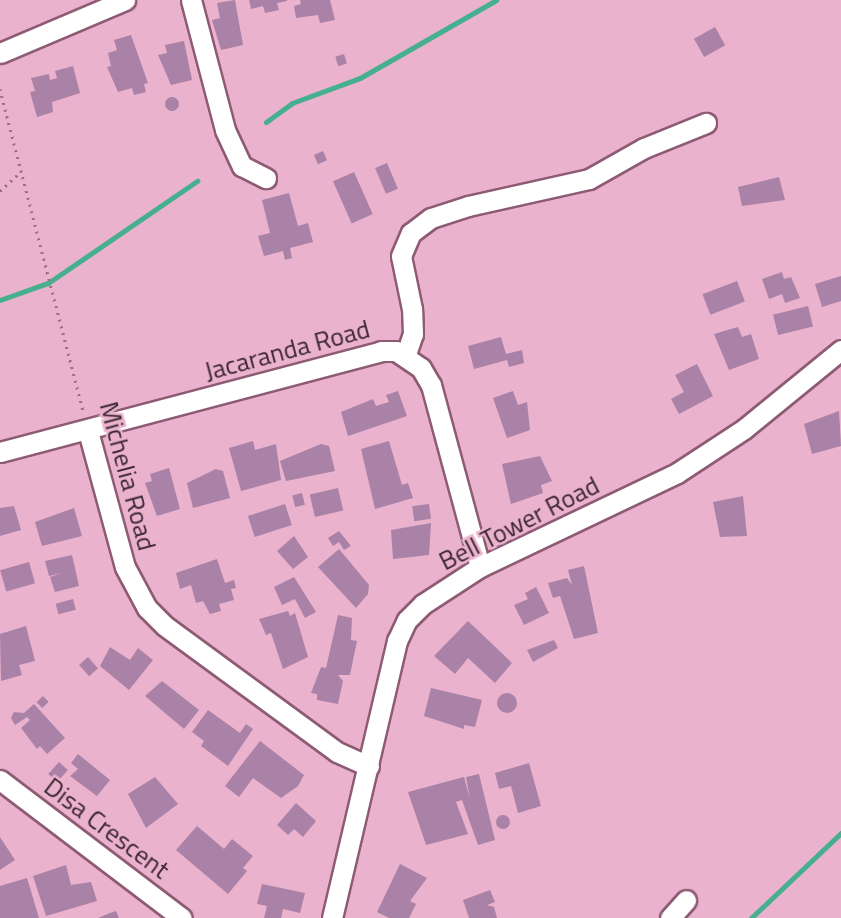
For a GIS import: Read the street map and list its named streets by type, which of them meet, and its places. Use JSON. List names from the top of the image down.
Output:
{
  "streets": {
    "street": [
      "Jacaranda Road",
      "Michelia Road",
      "Bell Tower Road",
      "Disa Crescent"
    ]
  },
  "crossings": [
    ["Jacaranda Road", "Michelia Road"],
    ["Jacaranda Road", "Bell Tower Road"],
    ["Michelia Road", "Bell Tower Road"]
  ]
}
